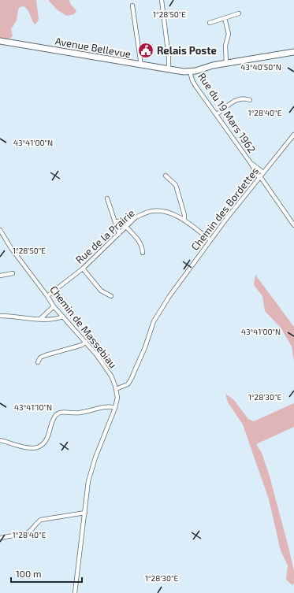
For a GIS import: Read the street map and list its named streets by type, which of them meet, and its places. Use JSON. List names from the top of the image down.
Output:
{
  "streets": {
    "main road": ["Avenue Bellevue"],
    "street": [
      "Rue du 19 Mars 1962",
      "Chemin des Bordettes",
      "Rue de la Prairie",
      "Chemin de Massebiau"
    ]
  },
  "crossings": [
    ["Avenue Bellevue", "Rue du 19 Mars 1962"],
    ["Rue du 19 Mars 1962", "Chemin des Bordettes"],
    ["Chemin des Bordettes", "Rue de la Prairie"],
    ["Chemin des Bordettes", "Chemin de Massebiau"],
    ["Rue de la Prairie", "Chemin de Massebiau"]
  ],
  "places": {
    "public building": ["Relais Poste"]
  },
  "scale_bar": "100 m",
  "coordinates": [
    "1°28'50\"E",
    "43°40'50\"N",
    "1°28'40\"E",
    "43°41'00\"N",
    "1°28'30\"E",
    "43°41'10\"N"
  ]
}
